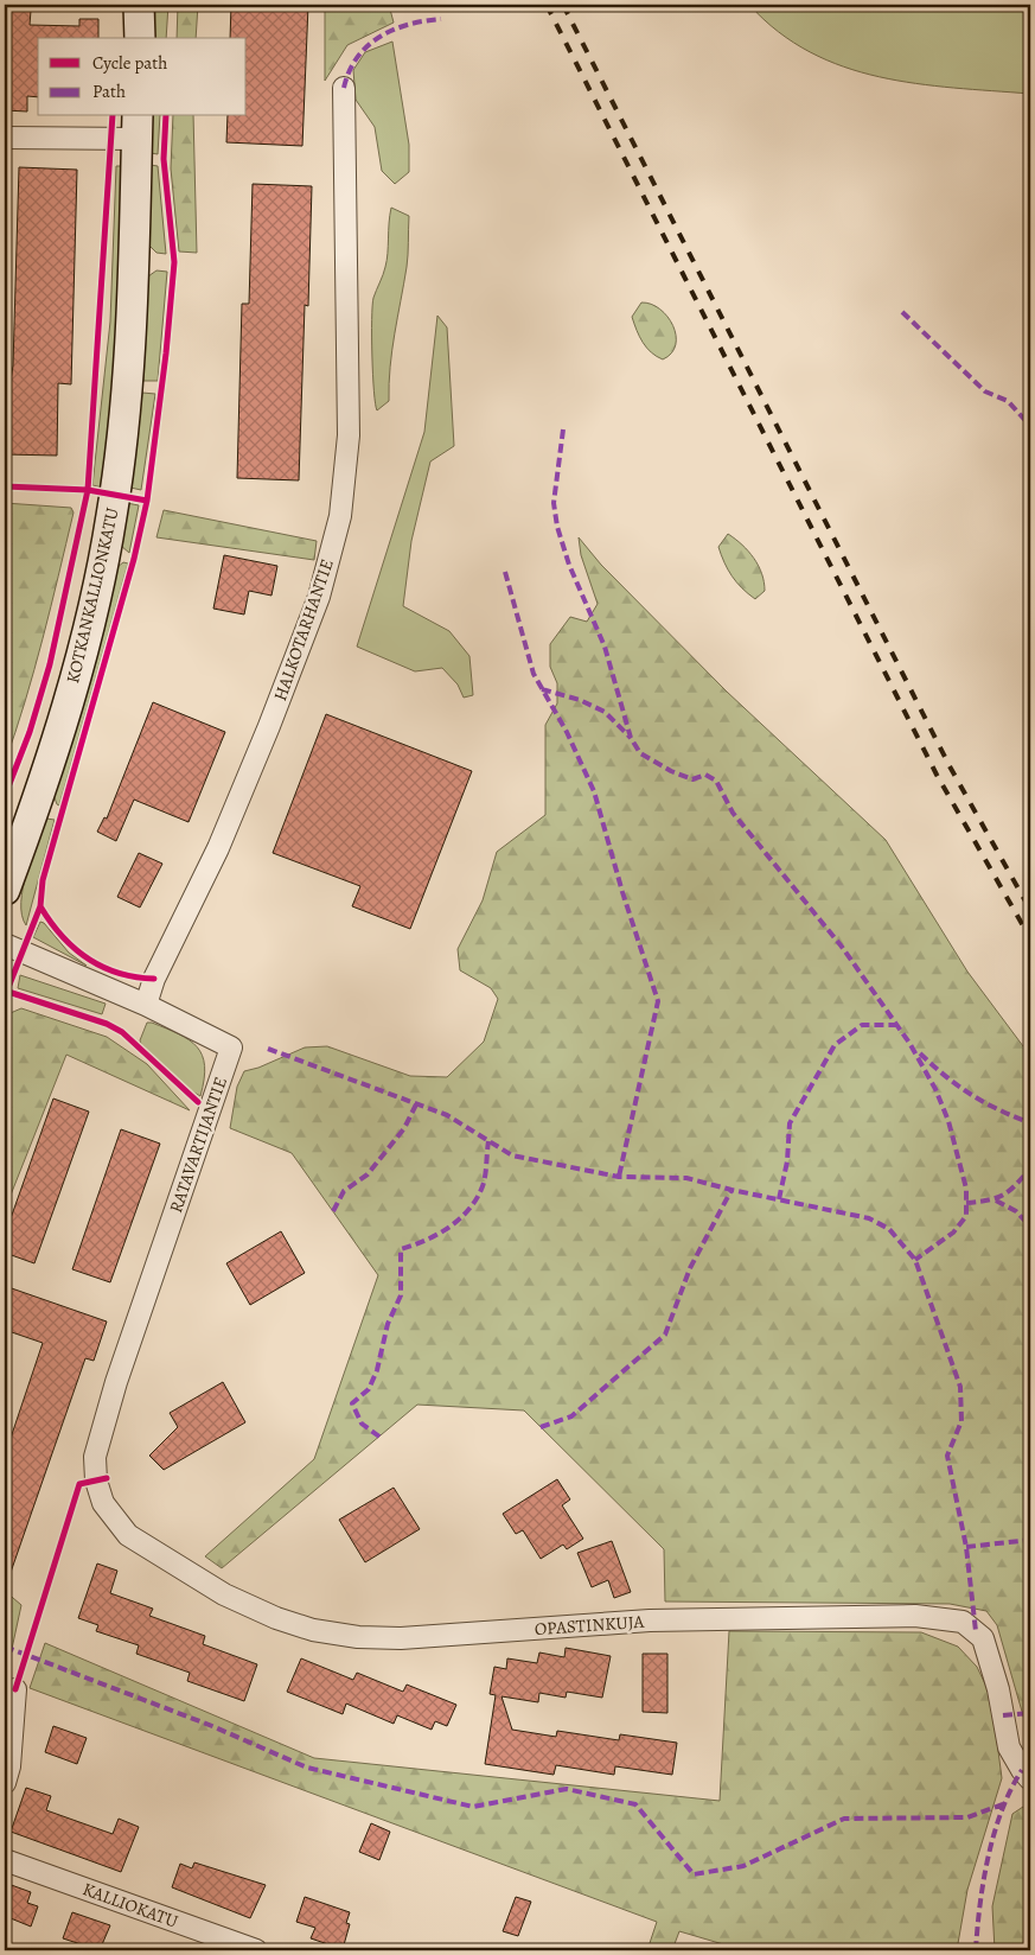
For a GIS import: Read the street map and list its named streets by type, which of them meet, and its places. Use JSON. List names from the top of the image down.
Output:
{
  "streets": {
    "street": [
      "KOTKANKALLIONKATU",
      "HALKOTARHANTIE",
      "RATAVARTIJANTIE",
      "OPASTINKUJA",
      "KALLIOKATU"
    ]
  },
  "crossings": [
    ["HALKOTARHANTIE", "RATAVARTIJANTIE"],
    ["RATAVARTIJANTIE", "OPASTINKUJA"]
  ],
  "legend": ["Cycle path", "Path"]
}
